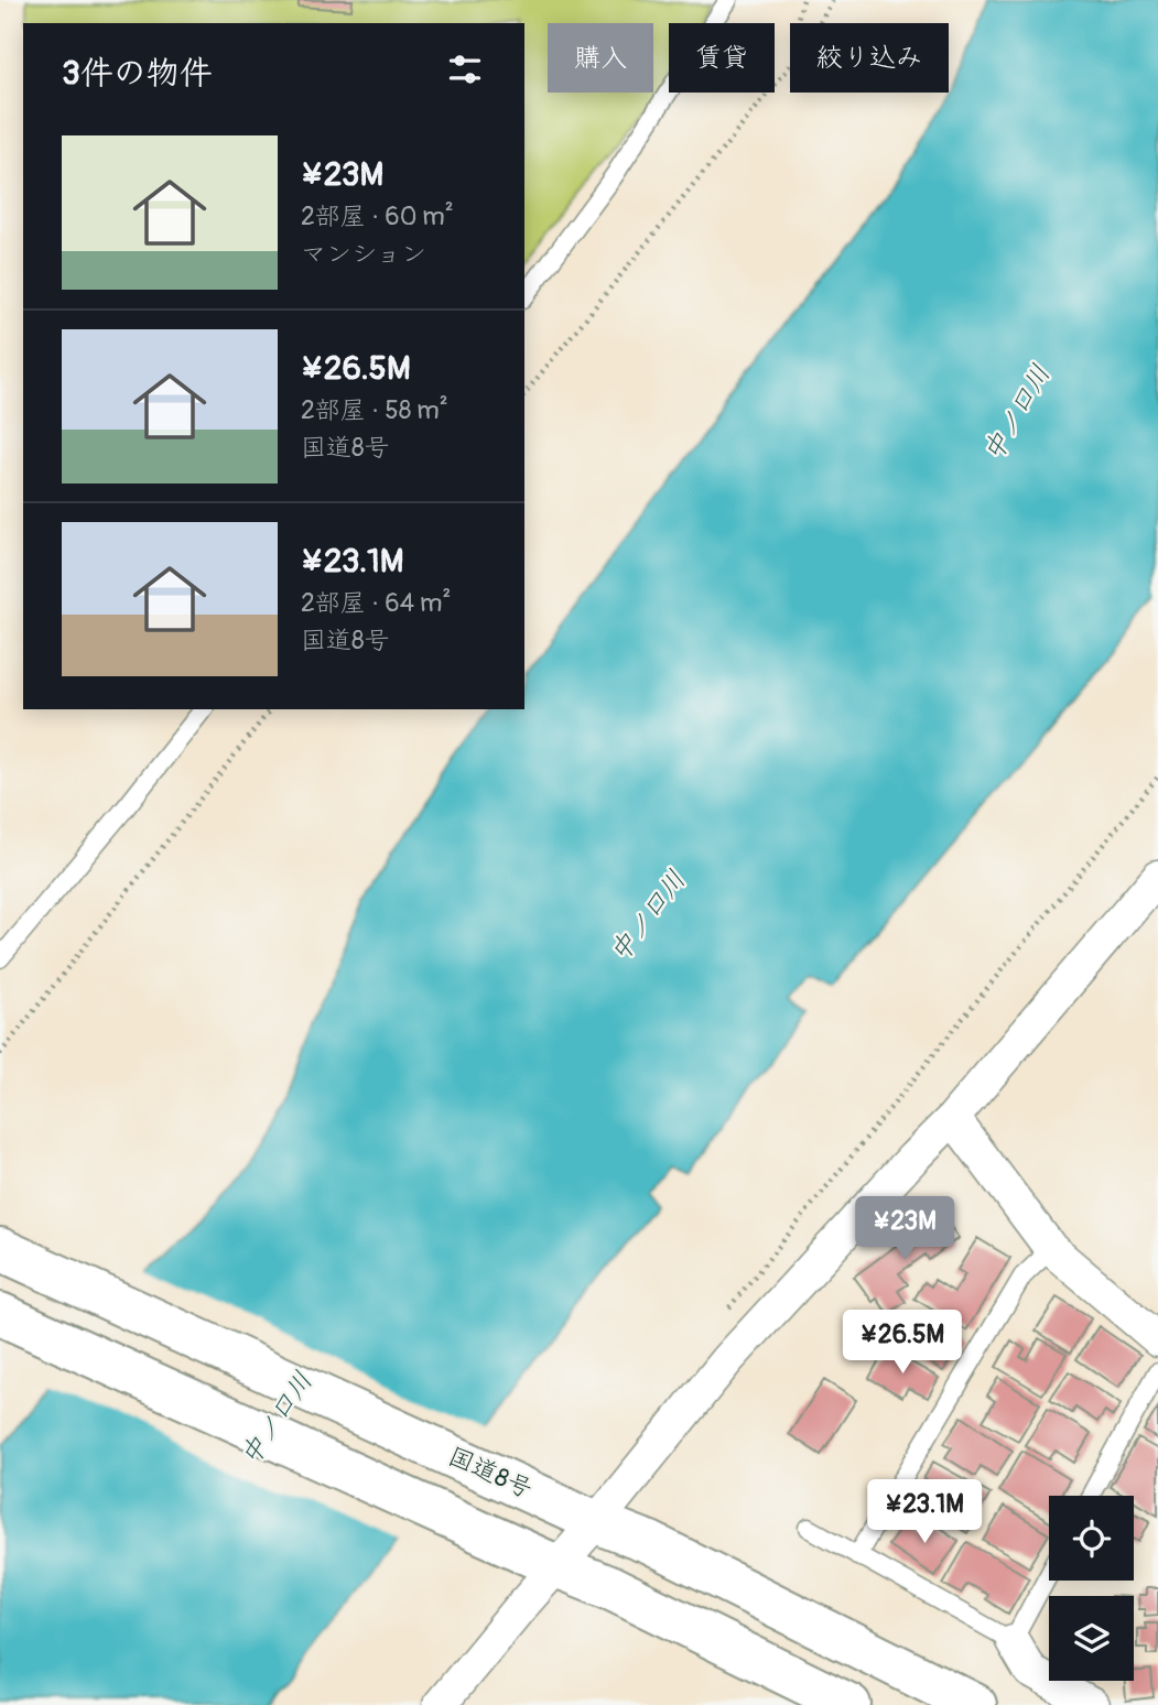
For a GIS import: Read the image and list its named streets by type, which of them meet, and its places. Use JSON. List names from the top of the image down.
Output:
{
  "streets": {
    "highway": ["国道8号"]
  },
  "water": ["中ノ口川"],
  "page": {
    "chip": ["購入", "賃貸", "絞り込み"],
    "heading": "3件の物件",
    "list": [
      {
        "name": "¥23M",
        "note": "2部屋 · 60 m² · マンション"
      },
      {
        "name": "¥26.5M",
        "note": "2部屋 · 58 m² · 国道8号"
      },
      {
        "name": "¥23.1M",
        "note": "2部屋 · 64 m² · 国道8号"
      }
    ],
    "price": ["¥23M", "¥26.5M", "¥23.1M"]
  }
}
